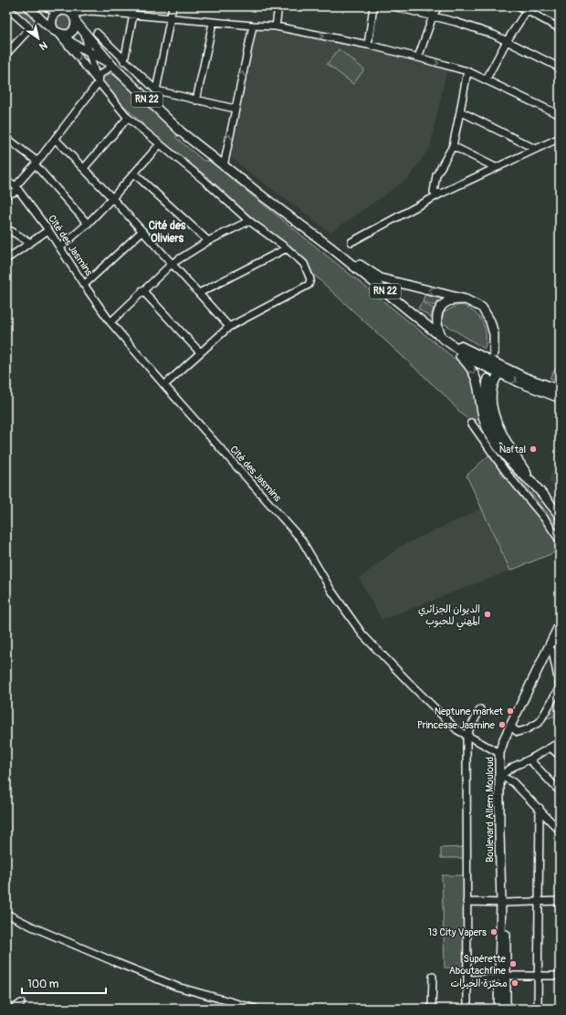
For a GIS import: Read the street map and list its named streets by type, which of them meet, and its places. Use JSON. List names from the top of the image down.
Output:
{
  "streets": {
    "main road": ["RN 22", "Boulevard Allem Mouloud"],
    "street": ["Cité des Jasmins"]
  },
  "crossings": [
    ["Cité des Jasmins", "Boulevard Allem Mouloud"]
  ],
  "districts": ["Cité des Oliviers"],
  "places": [
    "Naftal",
    "الديوان الجزائري المهني للحبوب",
    "Neptune market",
    "Princesse Jasmine",
    "13 City Vapers",
    "Supérette Aboutachfine",
    "مخبزة الخيرات"
  ],
  "scale_bar": "100 m",
  "north": "bottom right"
}
